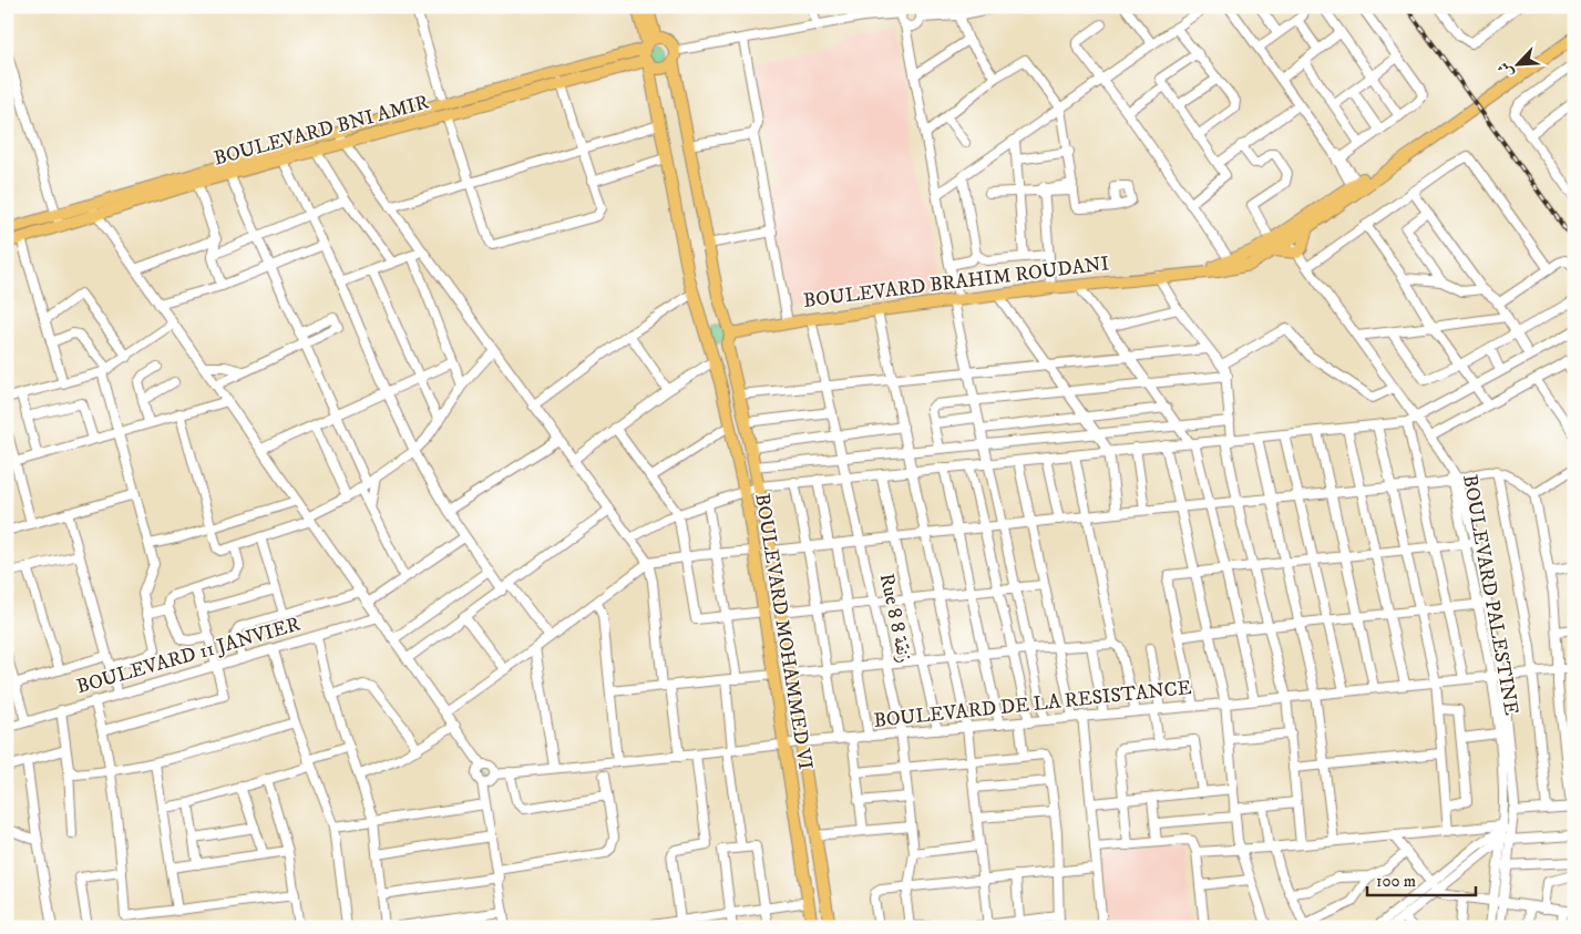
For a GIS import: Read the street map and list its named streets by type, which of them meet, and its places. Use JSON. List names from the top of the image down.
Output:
{
  "streets": {
    "main road": ["BOULEVARD BNI AMIR", "BOULEVARD BRAHIM ROUDANI", "BOULEVARD MOHAMMED VI"],
    "street": [
      "BOULEVARD PALESTINE",
      "Rue 8 8 زنقة",
      "BOULEVARD 11 JANVIER",
      "BOULEVARD DE LA RESISTANCE"
    ]
  },
  "crossings": [
    ["BOULEVARD BNI AMIR", "BOULEVARD MOHAMMED VI"],
    ["BOULEVARD BRAHIM ROUDANI", "BOULEVARD PALESTINE"],
    ["BOULEVARD BRAHIM ROUDANI", "Rue 8 8 زنقة"],
    ["BOULEVARD BRAHIM ROUDANI", "BOULEVARD MOHAMMED VI"],
    ["BOULEVARD PALESTINE", "BOULEVARD DE LA RESISTANCE"],
    ["Rue 8 8 زنقة", "BOULEVARD DE LA RESISTANCE"],
    ["BOULEVARD MOHAMMED VI", "BOULEVARD DE LA RESISTANCE"]
  ],
  "scale_bar": "100 m",
  "north": "bottom left"
}
